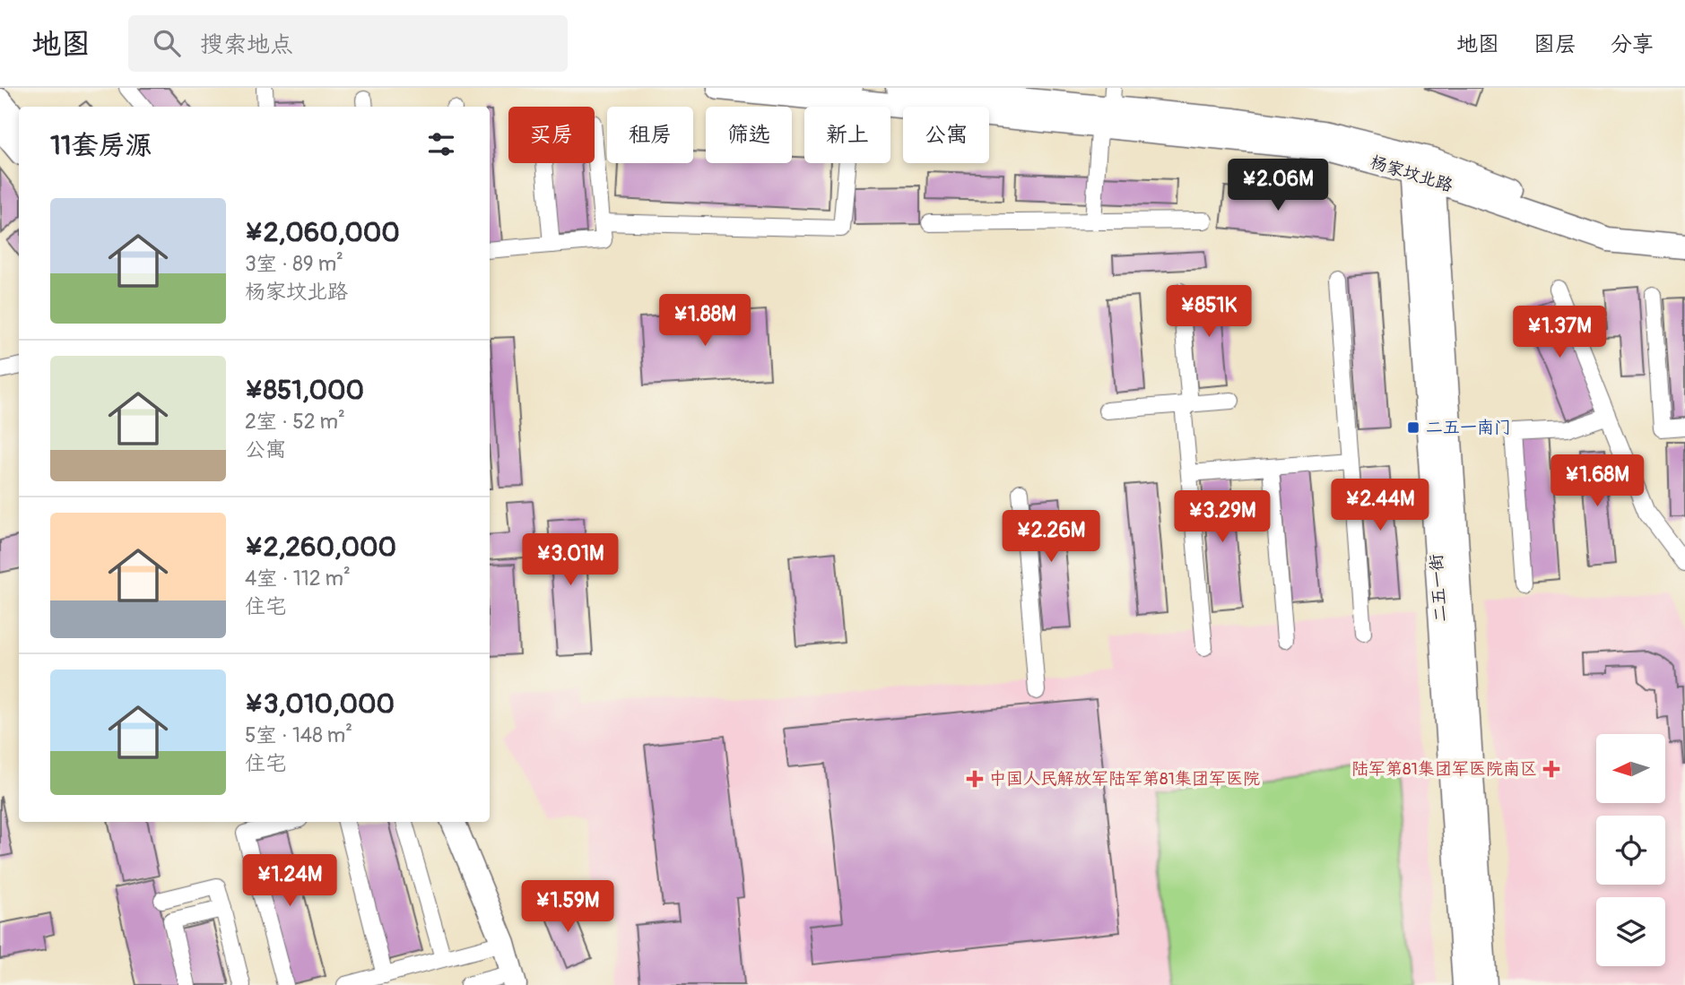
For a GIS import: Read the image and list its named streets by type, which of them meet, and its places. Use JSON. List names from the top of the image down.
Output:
{
  "streets": {
    "main road": ["杨家坟北路", "二五一街"]
  },
  "crossings": [
    ["杨家坟北路", "二五一街"]
  ],
  "places": {
    "transit": ["二五一南门"],
    "health": ["陆军第81集团军医院南区", "中国人民解放军陆军第81集团军医院"]
  },
  "north": "left",
  "page": {
    "header": "地图",
    "search": "搜索地点",
    "nav": ["地图", "图层", "分享"],
    "chip": [
      "买房",
      "租房",
      "筛选",
      "新上",
      "公寓"
    ],
    "heading": "11套房源",
    "price": [
      "¥2.06M",
      "¥851K",
      "¥1.88M",
      "¥1.37M",
      "¥1.68M",
      "¥2.44M",
      "¥3.29M",
      "¥2.26M",
      "¥3.01M",
      "¥1.24M",
      "¥1.59M"
    ],
    "list": [
      {
        "name": "¥2,060,000",
        "note": "3室 · 89 m² · 杨家坟北路"
      },
      {
        "name": "¥851,000",
        "note": "2室 · 52 m² · 公寓"
      },
      {
        "name": "¥2,260,000",
        "note": "4室 · 112 m² · 住宅"
      },
      {
        "name": "¥3,010,000",
        "note": "5室 · 148 m² · 住宅"
      }
    ]
  }
}
